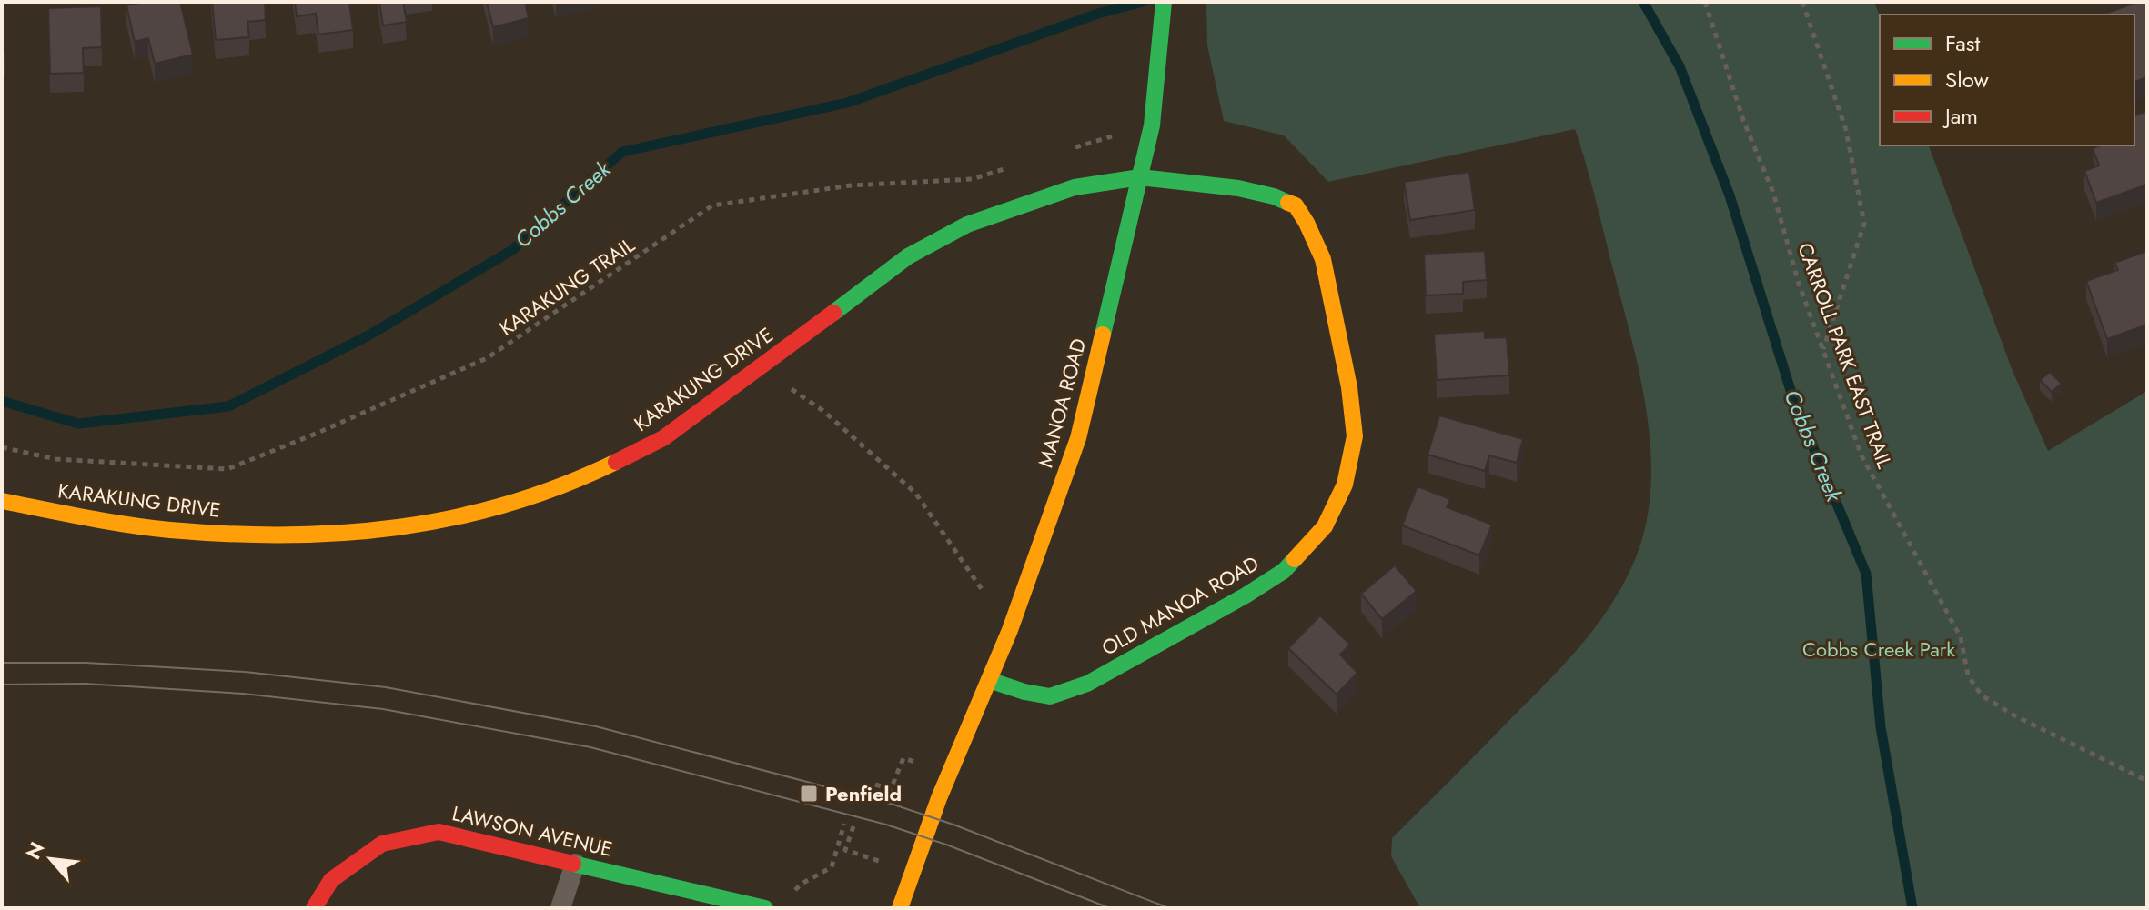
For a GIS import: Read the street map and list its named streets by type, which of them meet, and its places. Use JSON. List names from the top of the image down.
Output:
{
  "streets": {
    "street": [
      "KARAKUNG DRIVE",
      "MANOA ROAD",
      "OLD MANOA ROAD",
      "LAWSON AVENUE"
    ],
    "path": ["KARAKUNG TRAIL", "CARROLL PARK EAST TRAIL"]
  },
  "crossings": [
    ["KARAKUNG DRIVE", "MANOA ROAD"],
    ["KARAKUNG DRIVE", "OLD MANOA ROAD"],
    ["MANOA ROAD", "OLD MANOA ROAD"]
  ],
  "water": ["Cobbs Creek"],
  "parks": ["Cobbs Creek Park"],
  "places": {
    "transit": ["Penfield"]
  },
  "legend": ["Fast", "Slow", "Jam"],
  "north": "top left"
}
